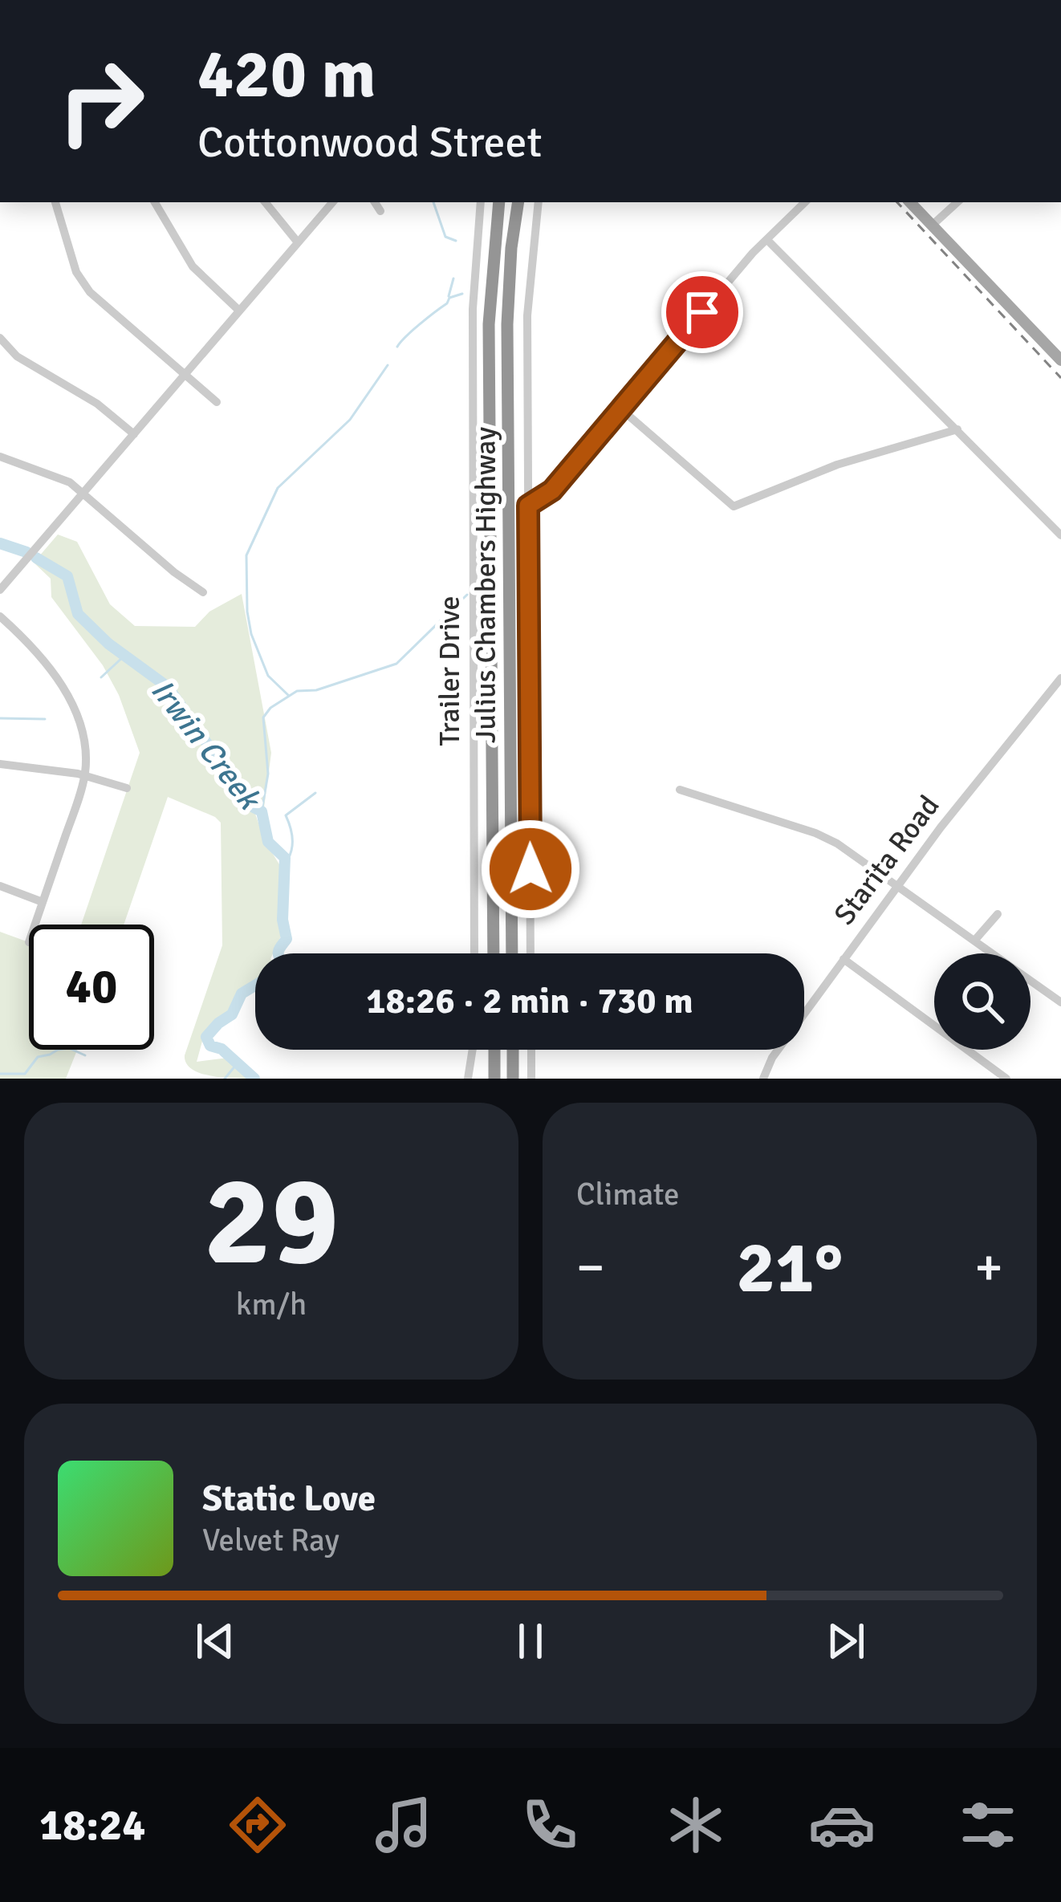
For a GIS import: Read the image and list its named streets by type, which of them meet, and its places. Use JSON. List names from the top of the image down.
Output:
{
  "streets": {
    "highway": ["Julius Chambers Highway"],
    "street": ["Trailer Drive", "Starita Road"]
  },
  "water": ["Irwin Creek"],
  "page": {
    "turn": ["420 m", "Cottonwood Street"],
    "limit": "40",
    "trip": "18:26 · 2 min · 730 m",
    "tile": [
      ["29", "km/h"],
      "Climate"
    ],
    "heat": ["−", "21°", "+"],
    "song": ["Static Love", "Velvet Ray"],
    "tabs": "18:24"
  }
}
